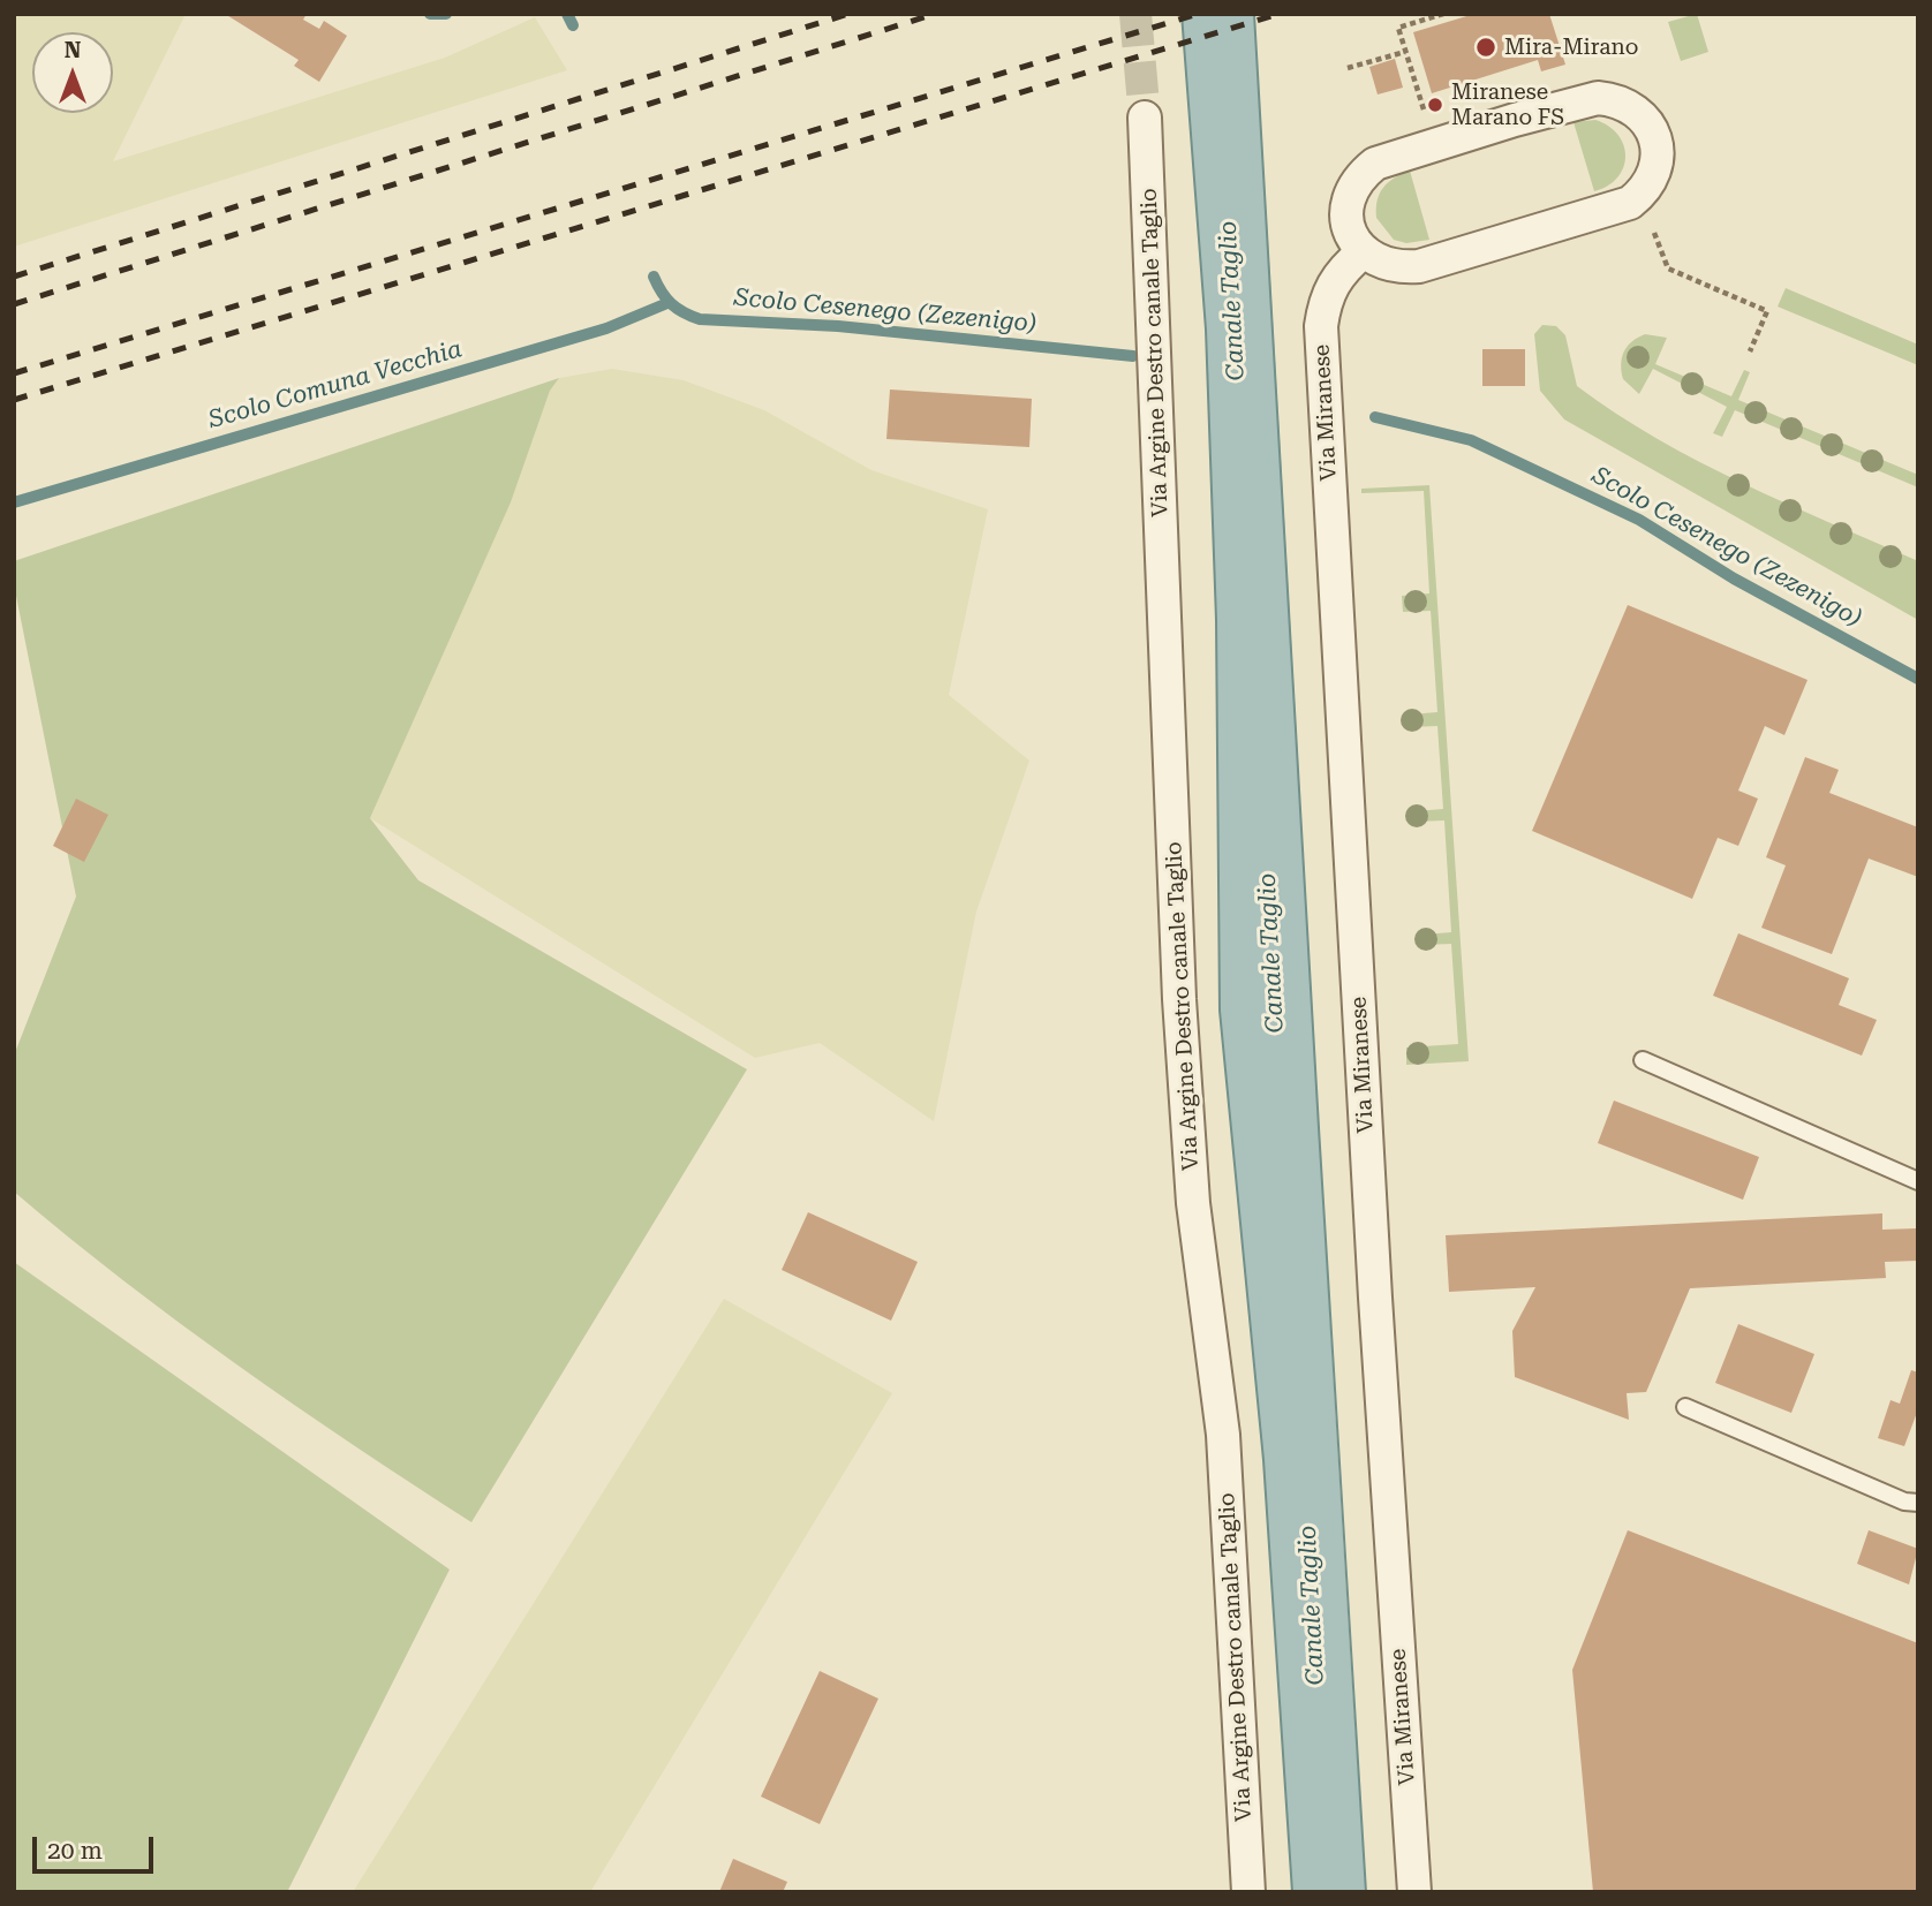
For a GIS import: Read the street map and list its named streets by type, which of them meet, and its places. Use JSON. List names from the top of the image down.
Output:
{
  "streets": {
    "street": ["Via Argine Destro canale Taglio", "Via Miranese"]
  },
  "water": ["Canale Taglio", "Scolo Cesenego (Zezenigo)", "Scolo Comuna Vecchia"],
  "places": ["Mira-Mirano", "Miranese Marano FS"],
  "scale_bar": "20 m",
  "north": "top"
}
